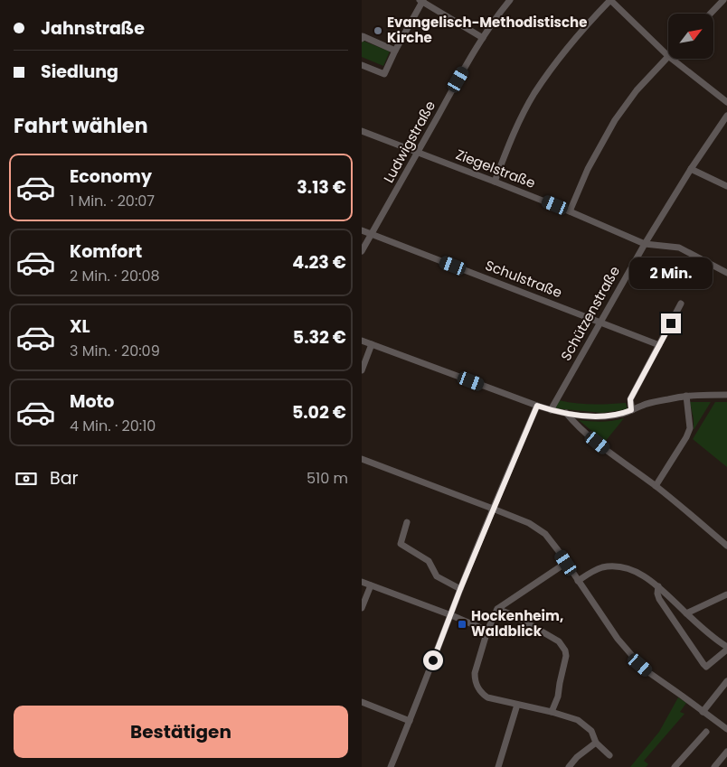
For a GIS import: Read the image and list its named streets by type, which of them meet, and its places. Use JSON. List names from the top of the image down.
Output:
{
  "streets": {
    "street": [
      "Ludwigstraße",
      "Ziegelstraße",
      "Schulstraße",
      "Schützenstraße"
    ]
  },
  "crossings": [
    ["Ludwigstraße", "Ziegelstraße"],
    ["Ludwigstraße", "Schulstraße"],
    ["Ziegelstraße", "Schützenstraße"],
    ["Schulstraße", "Schützenstraße"]
  ],
  "places": {
    "other": ["Evangelisch-Methodistische Kirche"],
    "transit": ["Hockenheim, Waldblick"]
  },
  "north": "top right",
  "page": {
    "banner": ["Jahnstraße", "Siedlung"],
    "heading": "Fahrt wählen",
    "list": [
      {
        "name": "Economy",
        "note": "1 Min. · 20:07",
        "value": "3.13 €"
      },
      {
        "name": "Komfort",
        "note": "2 Min. · 20:08",
        "value": "4.23 €"
      },
      {
        "name": "XL",
        "note": "3 Min. · 20:09",
        "value": "5.32 €"
      },
      {
        "name": "Moto",
        "note": "4 Min. · 20:10",
        "value": "5.02 €"
      }
    ],
    "bubble": "2 Min.",
    "pay": ["Bar", "510 m"],
    "buttons": "Bestätigen"
  }
}
